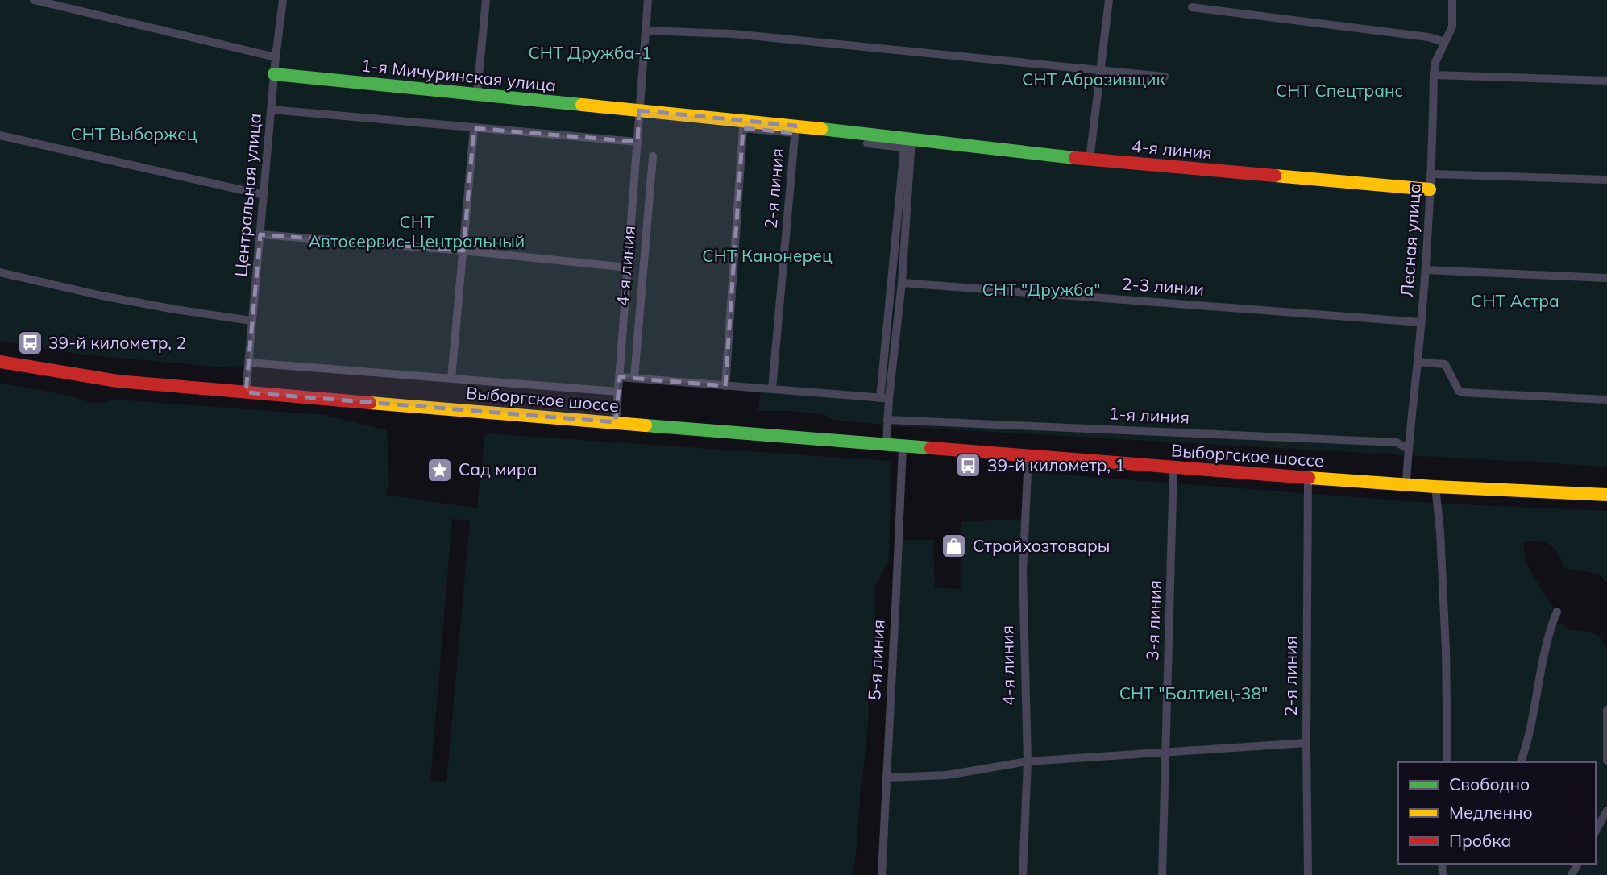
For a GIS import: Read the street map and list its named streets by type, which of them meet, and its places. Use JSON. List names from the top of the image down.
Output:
{
  "streets": {
    "main road": ["1-я Мичуринская улица", "4-я линия", "Выборгское шоссе"],
    "street": [
      "2-я линия",
      "Центральная улица",
      "Лесная улица",
      "2-3 линии",
      "1-я линия",
      "3-я линия",
      "5-я линия"
    ]
  },
  "crossings": [
    ["1-я Мичуринская улица", "4-я линия"],
    ["1-я Мичуринская улица", "2-я линия"],
    ["1-я Мичуринская улица", "Центральная улица"],
    ["4-я линия", "2-я линия"],
    ["4-я линия", "Лесная улица"],
    ["4-я линия", "Выборгское шоссе"],
    ["2-я линия", "Выборгское шоссе"],
    ["Центральная улица", "Выборгское шоссе"],
    ["Лесная улица", "2-3 линии"],
    ["Лесная улица", "Выборгское шоссе"],
    ["Лесная улица", "1-я линия"],
    ["Выборгское шоссе", "3-я линия"],
    ["Выборгское шоссе", "5-я линия"]
  ],
  "parks": [
    "СНТ Дружба-1",
    "СНТ Абразивщик",
    "СНТ Спецтранс",
    "СНТ Выборжец",
    "СНТ Автосервис-Центральный",
    "СНТ Канонерец",
    "СНТ \"Дружба\"",
    "СНТ Астра",
    "СНТ \"Балтиец-38\""
  ],
  "places": {
    "bus stop": ["39-й километр, 2", "39-й километр, 1"],
    "place": ["Сад мира"],
    "shop": ["Стройхозтовары"]
  },
  "legend": ["Свободно", "Медленно", "Пробка"]
}
